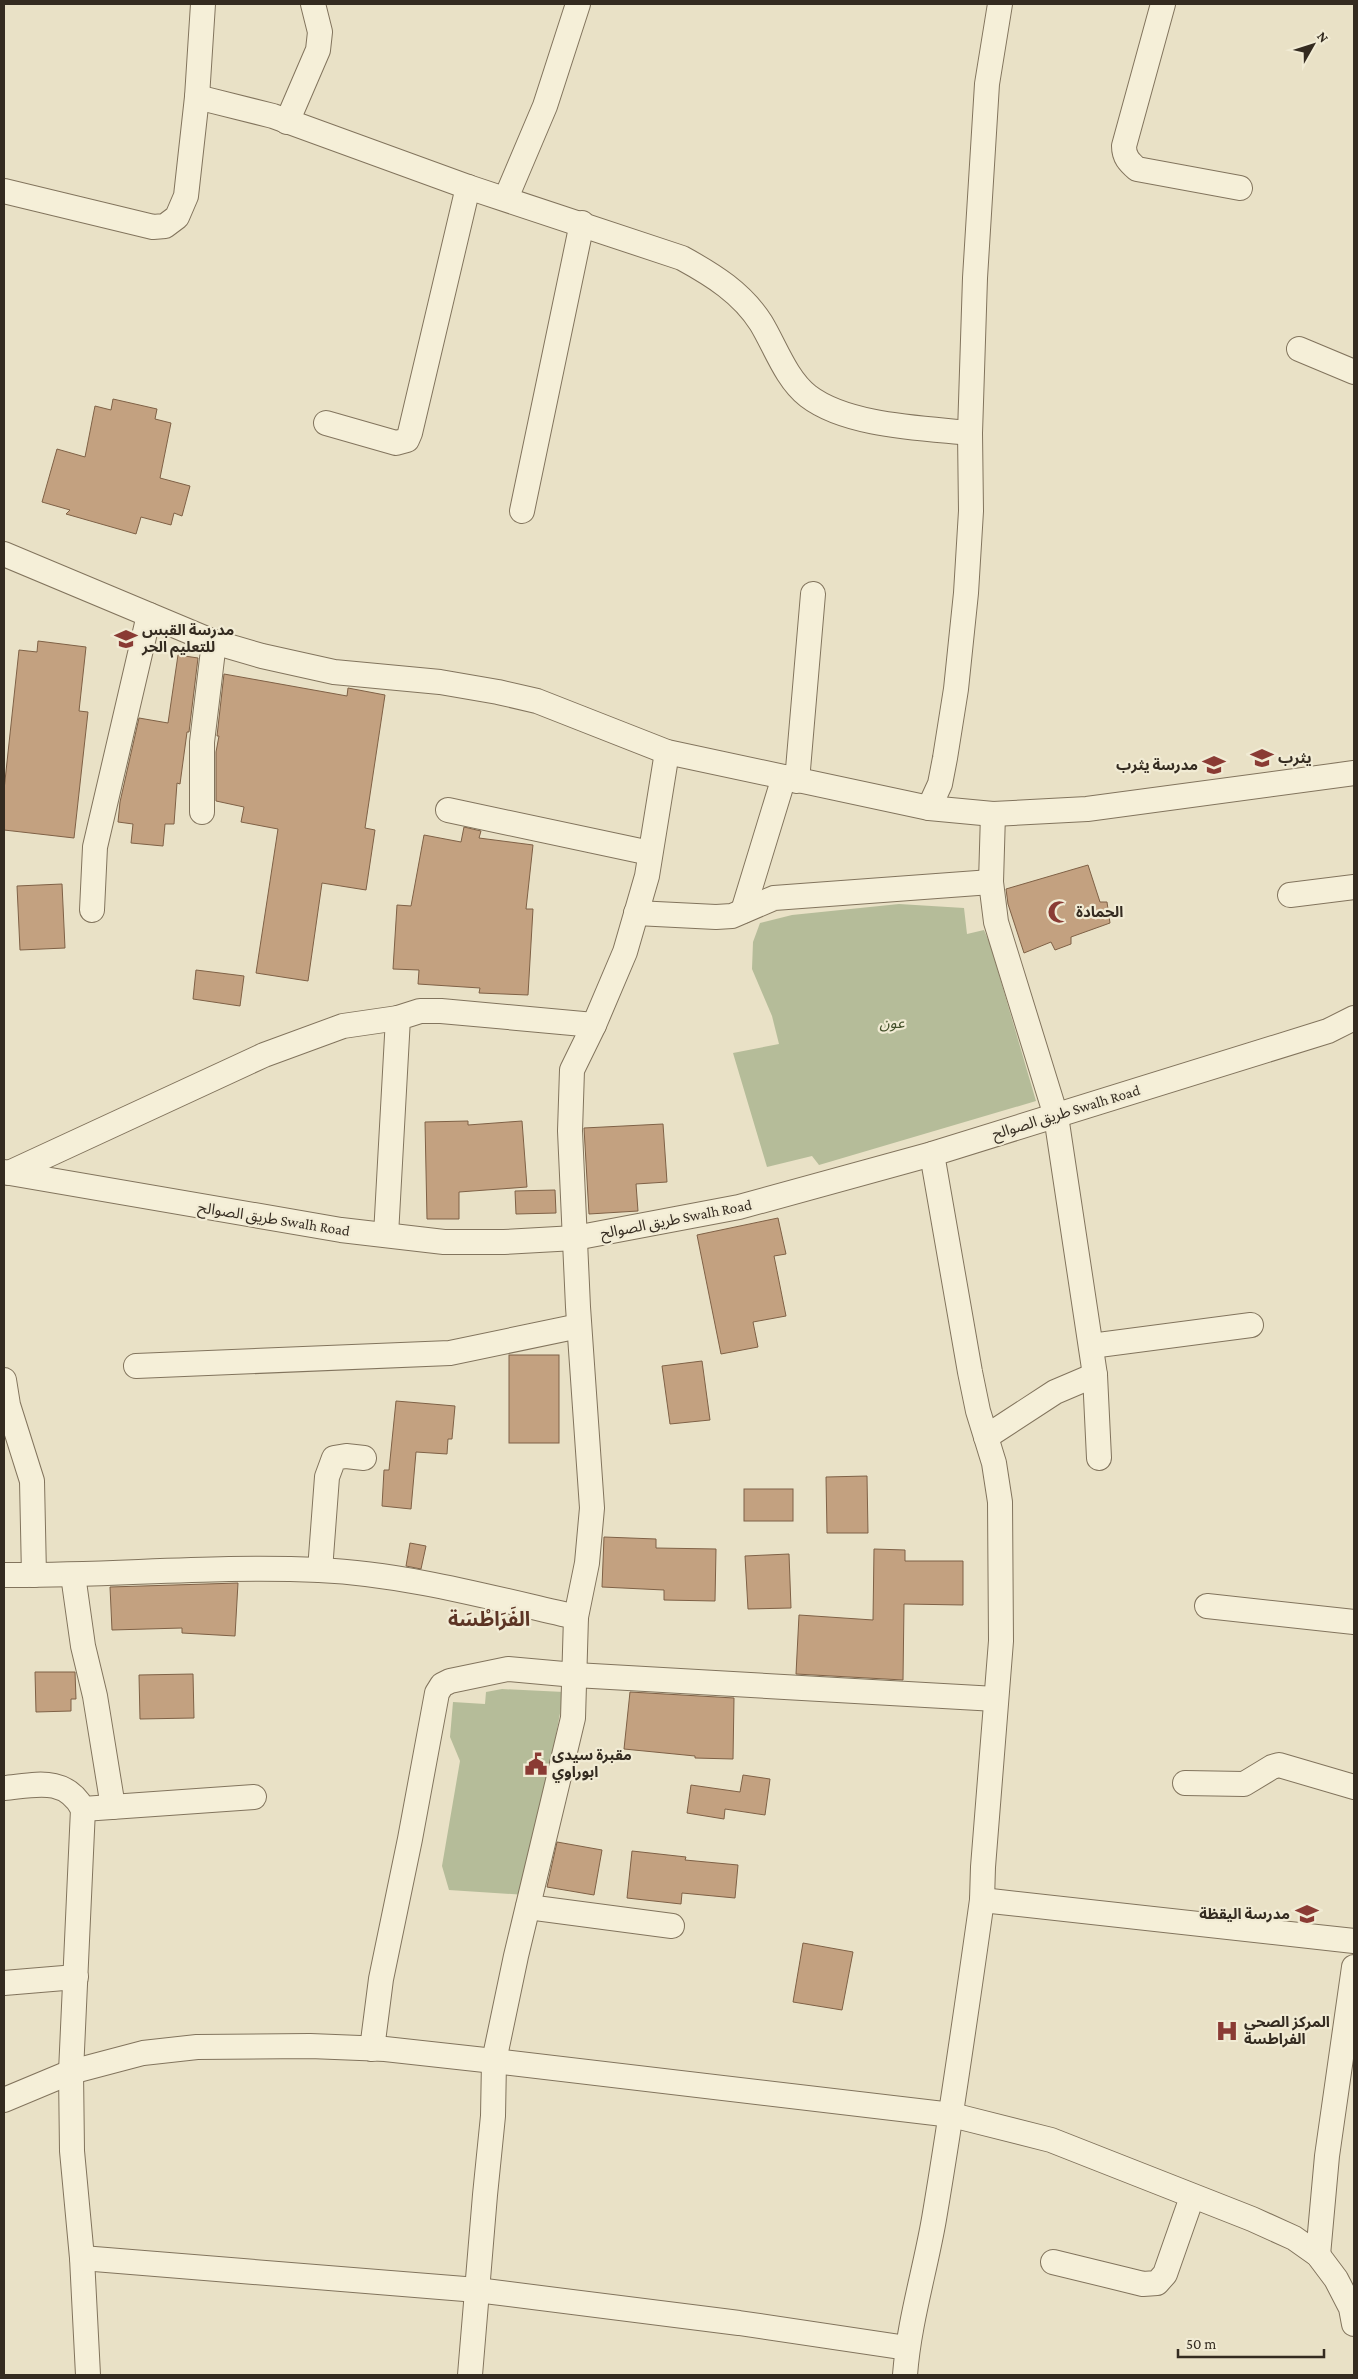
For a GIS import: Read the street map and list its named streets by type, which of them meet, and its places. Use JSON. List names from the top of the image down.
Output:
{
  "streets": {
    "street": ["طريق الصوالح Swalh Road"]
  },
  "districts": ["الفَرَاطْسَة"],
  "parks": ["عون"],
  "places": {
    "school or university": [
      "مدرسة القبس للتعليم الحر",
      "يثرب",
      "مدرسة يثرب",
      "مدرسة اليقظة"
    ],
    "mosque": ["الحمادة"],
    "public building": ["مقبرة سيدى ابوراوي"],
    "hospital": ["المركز الصحي الفراطسة"]
  },
  "scale_bar": "50 m",
  "north": "top right"
}
